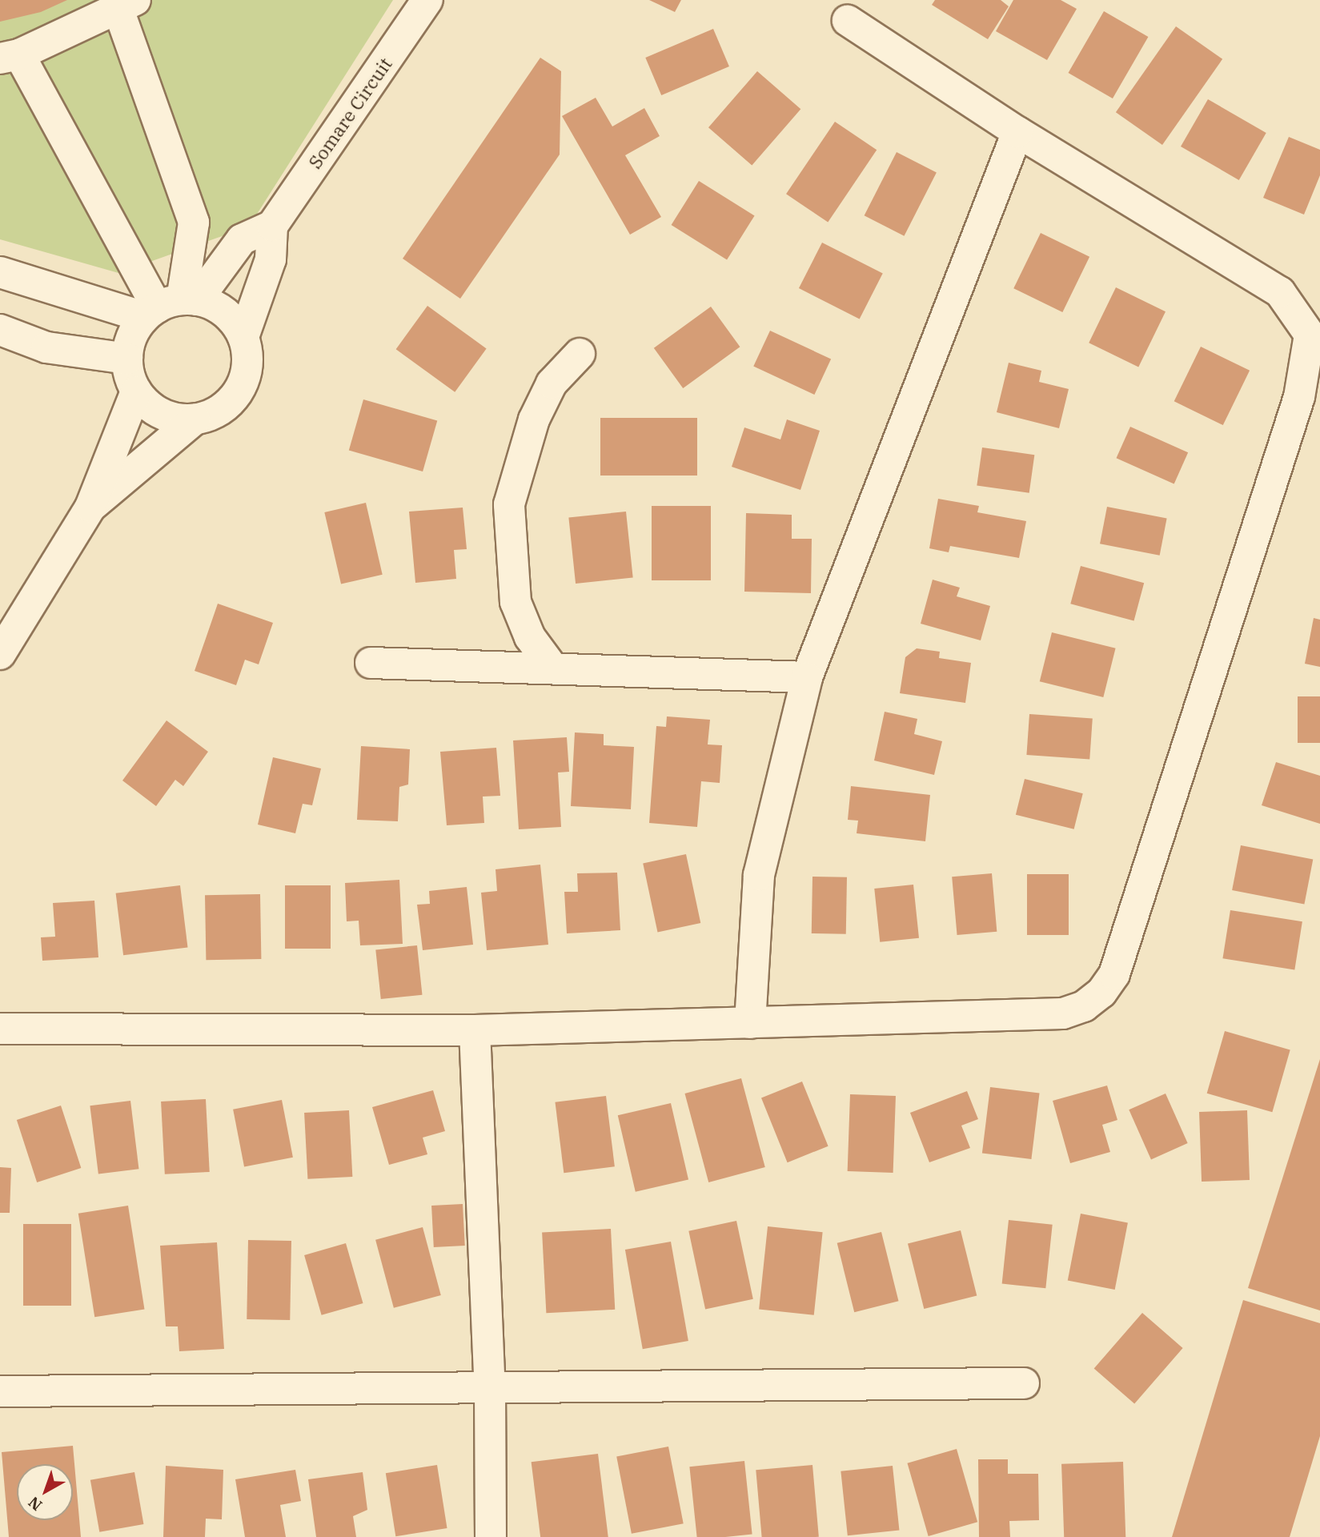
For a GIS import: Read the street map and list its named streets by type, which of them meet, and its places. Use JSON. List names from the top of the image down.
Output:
{
  "streets": {
    "street": ["Somare Circuit"]
  },
  "north": "bottom left"
}
